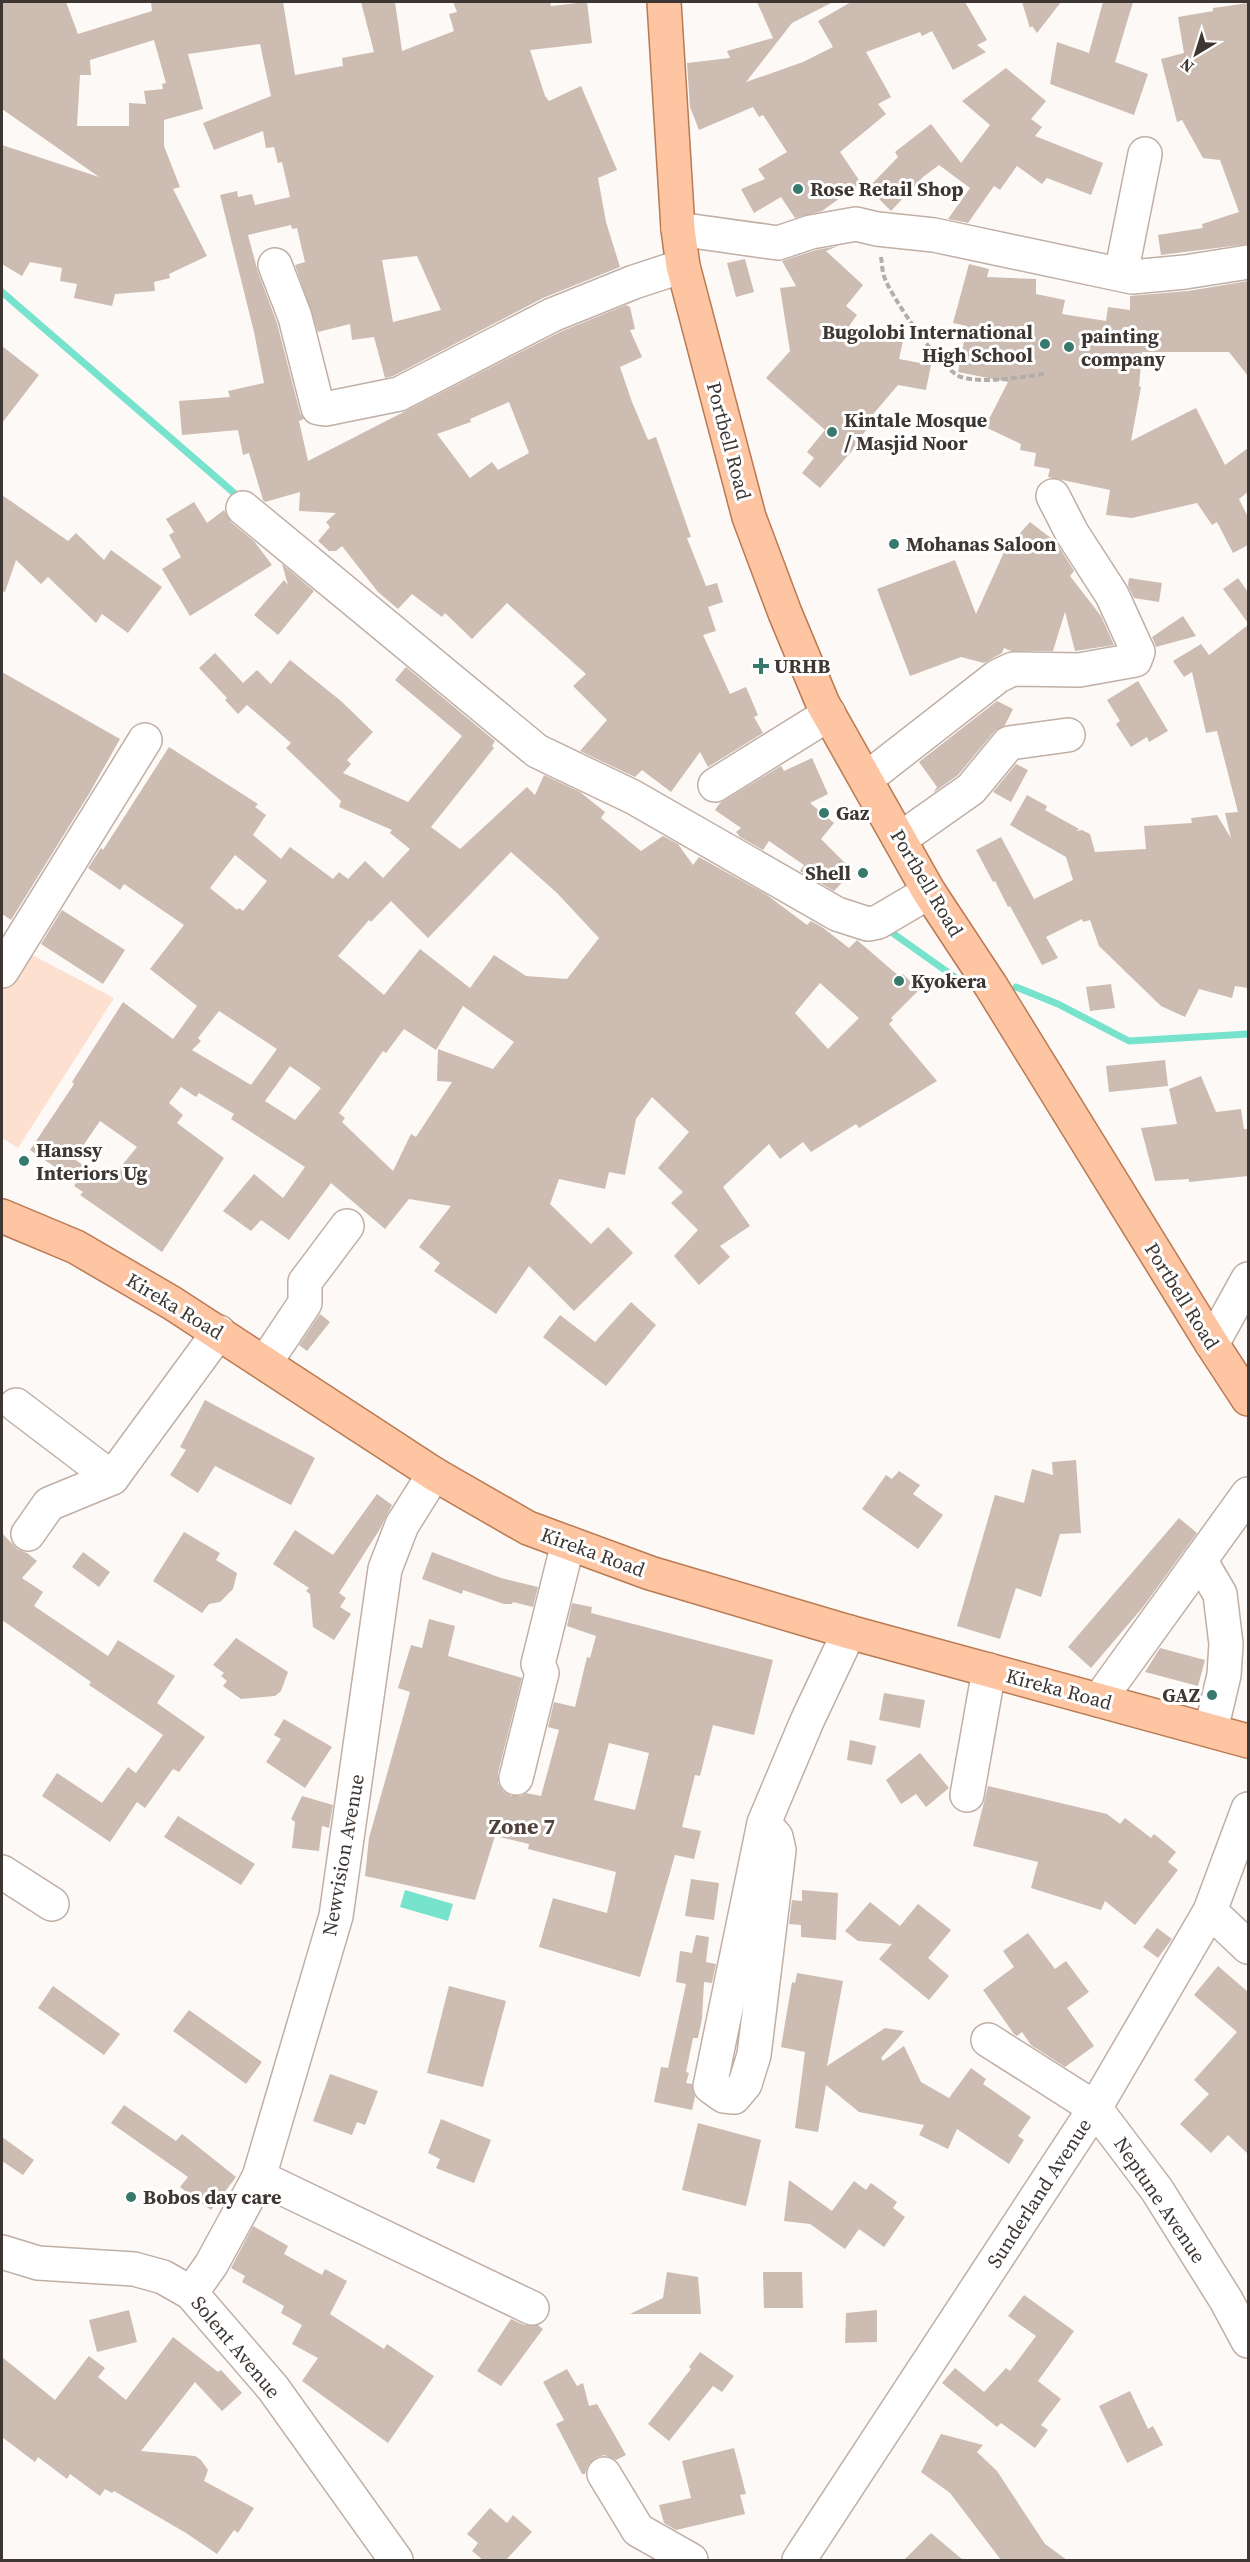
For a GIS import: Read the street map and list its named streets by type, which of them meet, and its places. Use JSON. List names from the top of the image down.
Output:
{
  "streets": {
    "main road": ["Portbell Road", "Kireka Road"],
    "street": [
      "Newvision Avenue",
      "Sunderland Avenue",
      "Neptune Avenue",
      "Solent Avenue"
    ]
  },
  "crossings": [
    ["Kireka Road", "Newvision Avenue"],
    ["Newvision Avenue", "Solent Avenue"],
    ["Sunderland Avenue", "Neptune Avenue"]
  ],
  "districts": ["Zone 7"],
  "places": {
    "other": [
      "Rose Retail Shop",
      "Bugolobi International High School",
      "painting company",
      "Kintale Mosque / Masjid Noor",
      "Mohanas Saloon",
      "Gaz",
      "Shell",
      "Kyokera",
      "Hanssy Interiors Ug",
      "GAZ",
      "Bobos day care"
    ],
    "health": ["URHB"]
  },
  "north": "bottom left"
}
